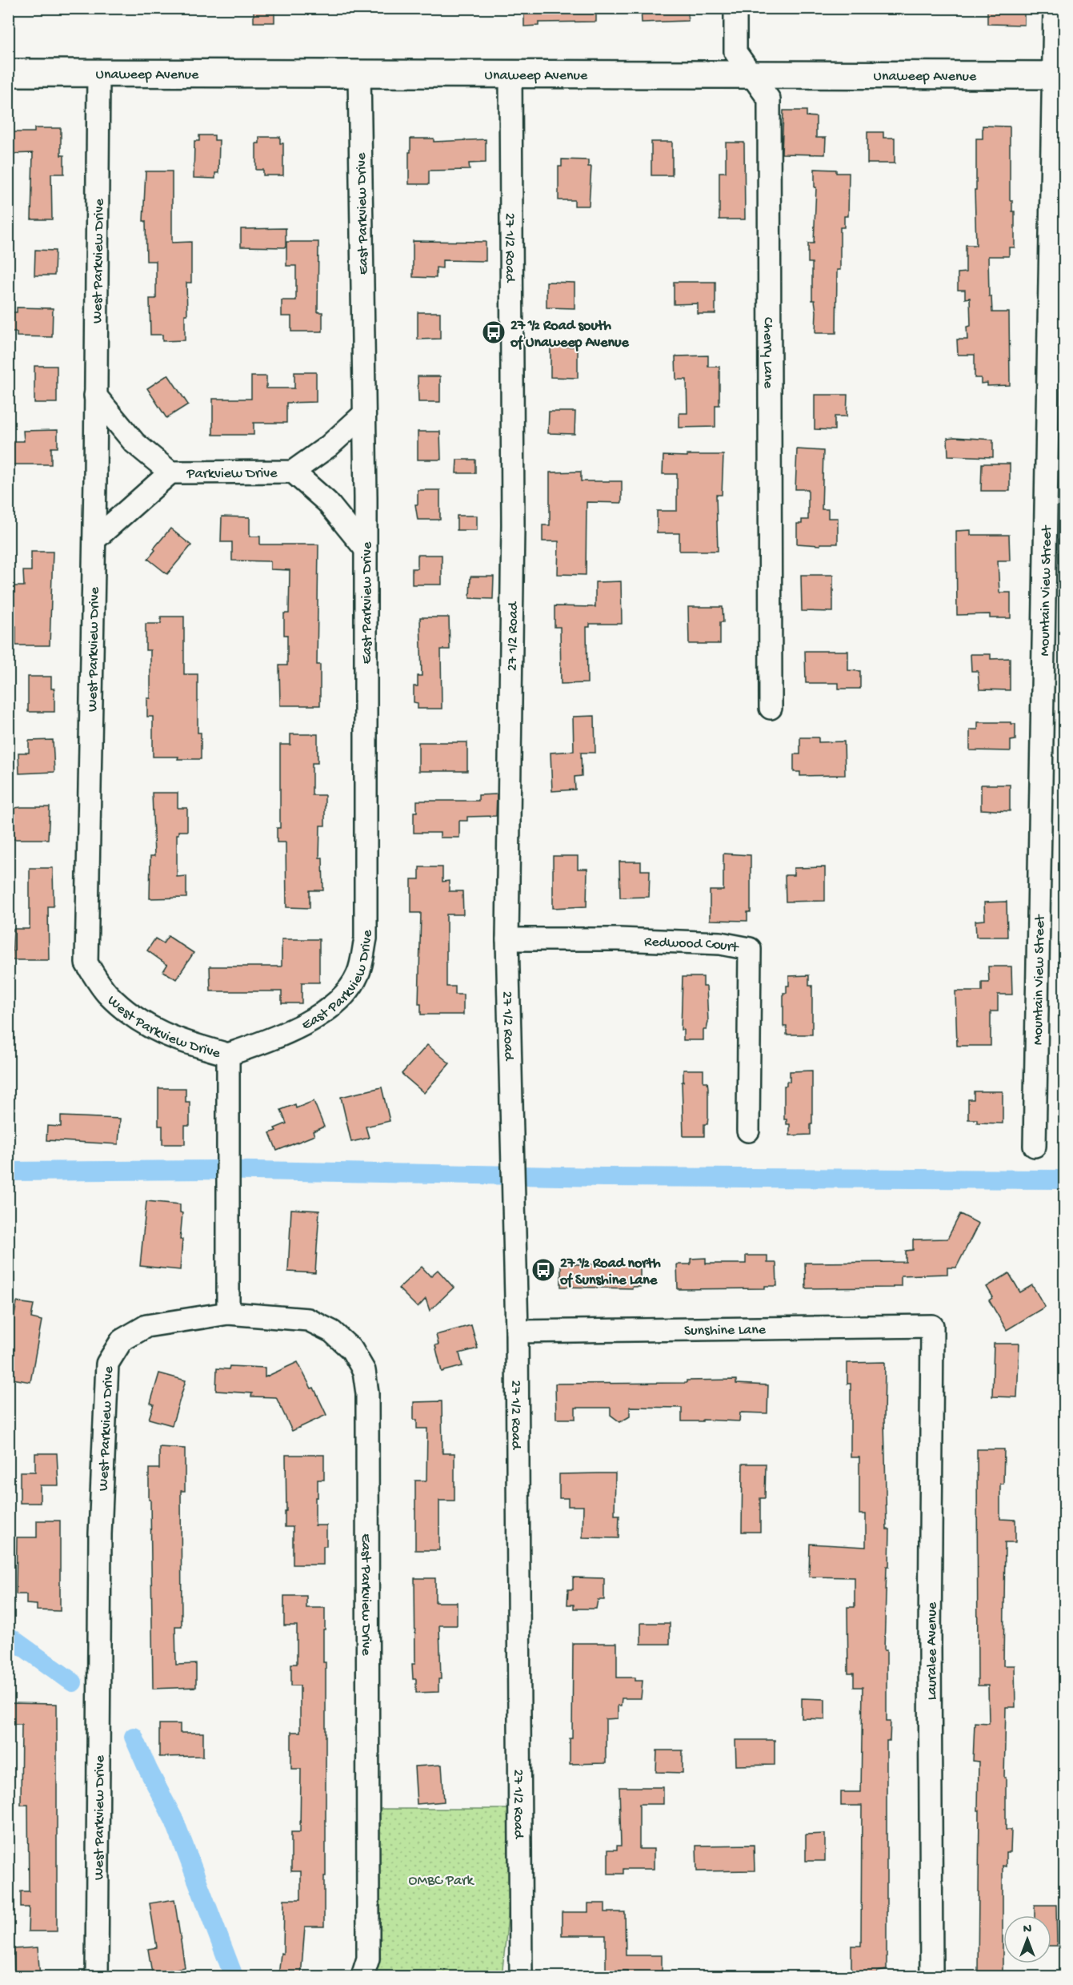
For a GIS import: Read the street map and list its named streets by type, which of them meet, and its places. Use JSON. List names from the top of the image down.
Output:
{
  "streets": {
    "main road": ["Unaweep Avenue"],
    "street": [
      "East Parkview Drive",
      "27 1/2 Road",
      "West Parkview Drive",
      "Cherry Lane",
      "Parkview Drive",
      "Mountain View Street",
      "Redwood Court",
      "Sunshine Lane",
      "Lauralee Avenue"
    ]
  },
  "crossings": [
    ["Unaweep Avenue", "East Parkview Drive"],
    ["Unaweep Avenue", "27 1/2 Road"],
    ["Unaweep Avenue", "West Parkview Drive"],
    ["Unaweep Avenue", "Cherry Lane"],
    ["Unaweep Avenue", "Mountain View Street"],
    ["East Parkview Drive", "West Parkview Drive"],
    ["East Parkview Drive", "Parkview Drive"],
    ["27 1/2 Road", "Redwood Court"],
    ["27 1/2 Road", "Sunshine Lane"],
    ["West Parkview Drive", "Parkview Drive"],
    ["Sunshine Lane", "Lauralee Avenue"]
  ],
  "parks": ["OMBC Park"],
  "places": {
    "bus stop": ["27 ½ Road south of Unaweep Avenue", "27 ½ Road north of Sunshine Lane"]
  },
  "north": "top"
}
